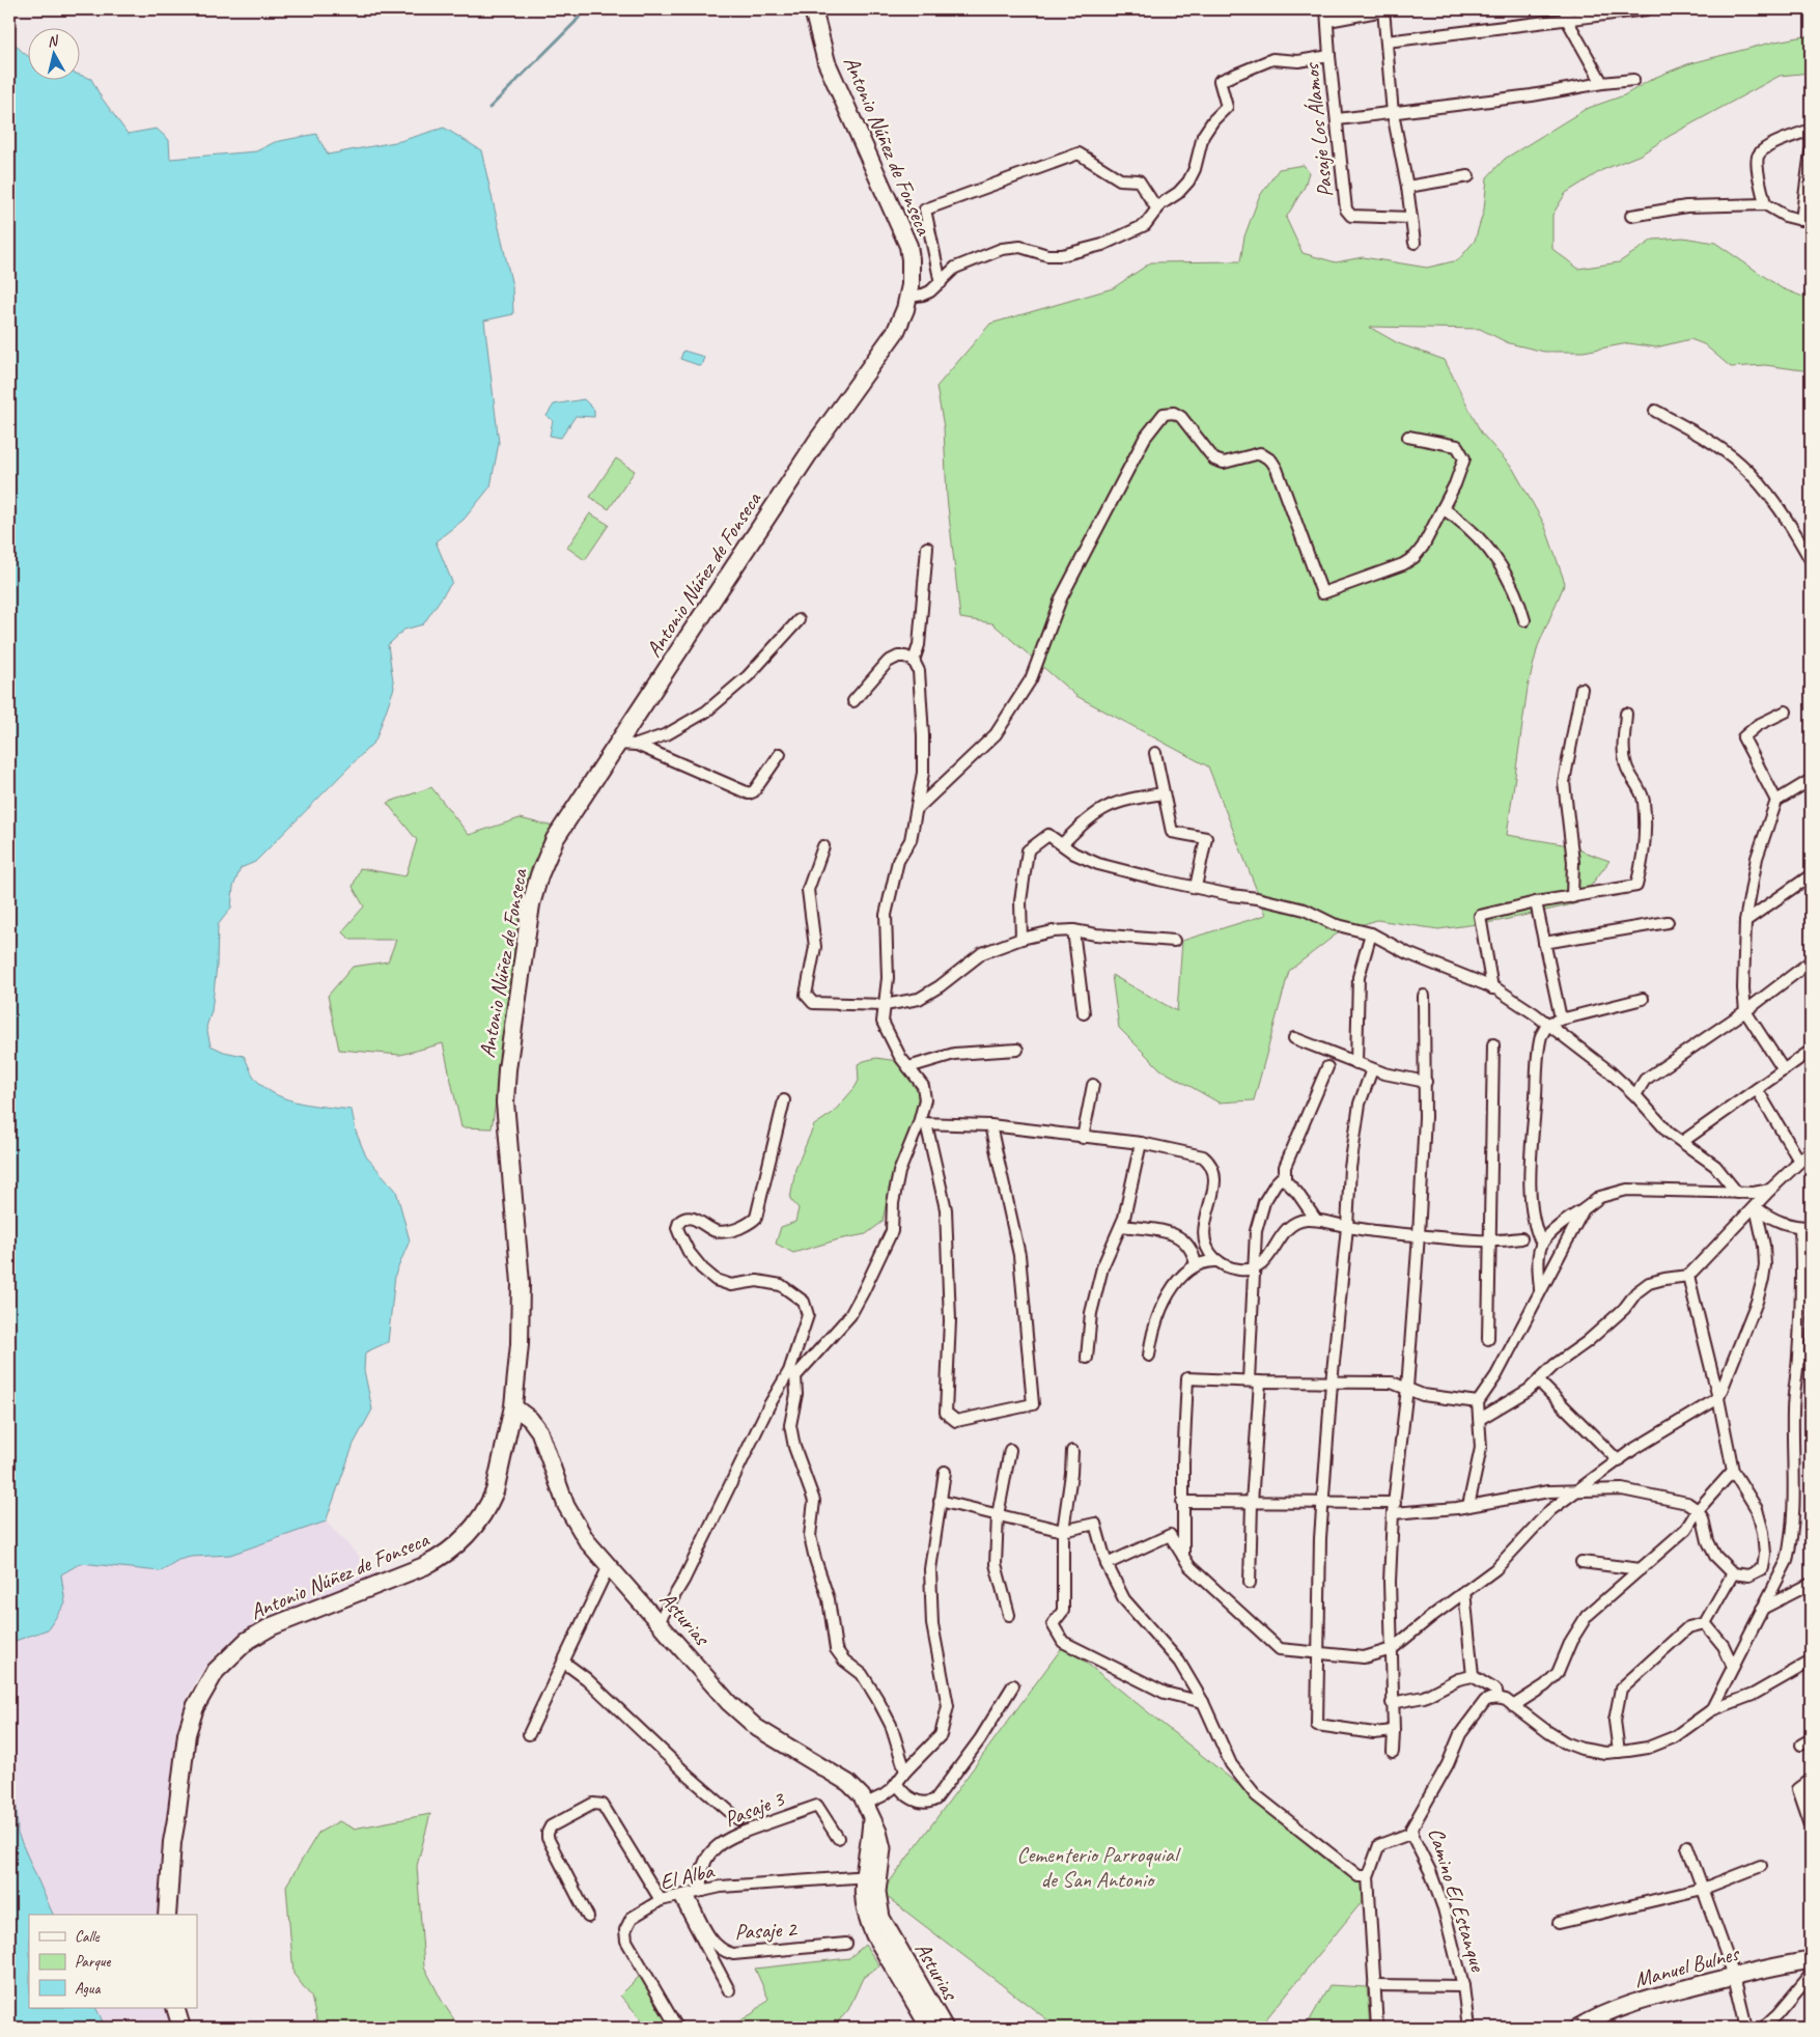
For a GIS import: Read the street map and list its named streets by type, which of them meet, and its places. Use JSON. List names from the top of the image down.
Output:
{
  "streets": {
    "main road": ["Antonio Núñez de Fonseca"],
    "street": [
      "Pasaje Los Álamos",
      "Asturias",
      "Pasaje 3",
      "El Alba",
      "Camino El Estanque",
      "Pasaje 2",
      "Manuel Bulnes"
    ]
  },
  "crossings": [
    ["Antonio Núñez de Fonseca", "Asturias"],
    ["Asturias", "El Alba"],
    ["Pasaje 3", "El Alba"],
    ["El Alba", "Pasaje 2"]
  ],
  "parks": ["Cementerio Parroquial de San Antonio"],
  "legend": ["Calle", "Parque", "Agua"],
  "north": "top"
}
